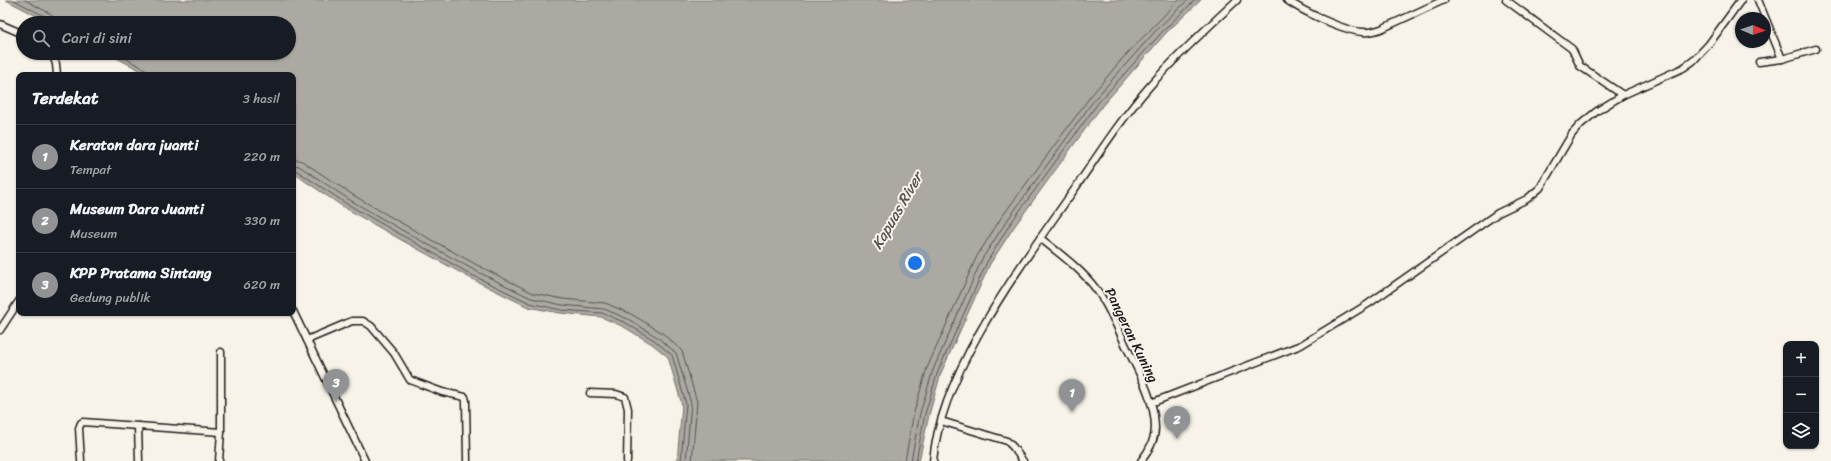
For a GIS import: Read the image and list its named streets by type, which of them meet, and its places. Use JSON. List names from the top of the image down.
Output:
{
  "streets": {
    "street": ["Pangeran Kuning"]
  },
  "water": ["Kapuas River"],
  "north": "right",
  "page": {
    "search": "Cari di sini",
    "heading": ["Terdekat", "3 hasil"],
    "list": [
      {
        "mark": "1",
        "name": "Keraton dara juanti",
        "note": "Tempat",
        "value": "220 m"
      },
      {
        "mark": "2",
        "name": "Museum Dara Juanti",
        "note": "Museum",
        "value": "330 m"
      },
      {
        "mark": "3",
        "name": "KPP Pratama Sintang",
        "note": "Gedung publik",
        "value": "620 m"
      }
    ],
    "map_buttons": ["+", "−"],
    "pins": ["3", "1", "2"]
  }
}
